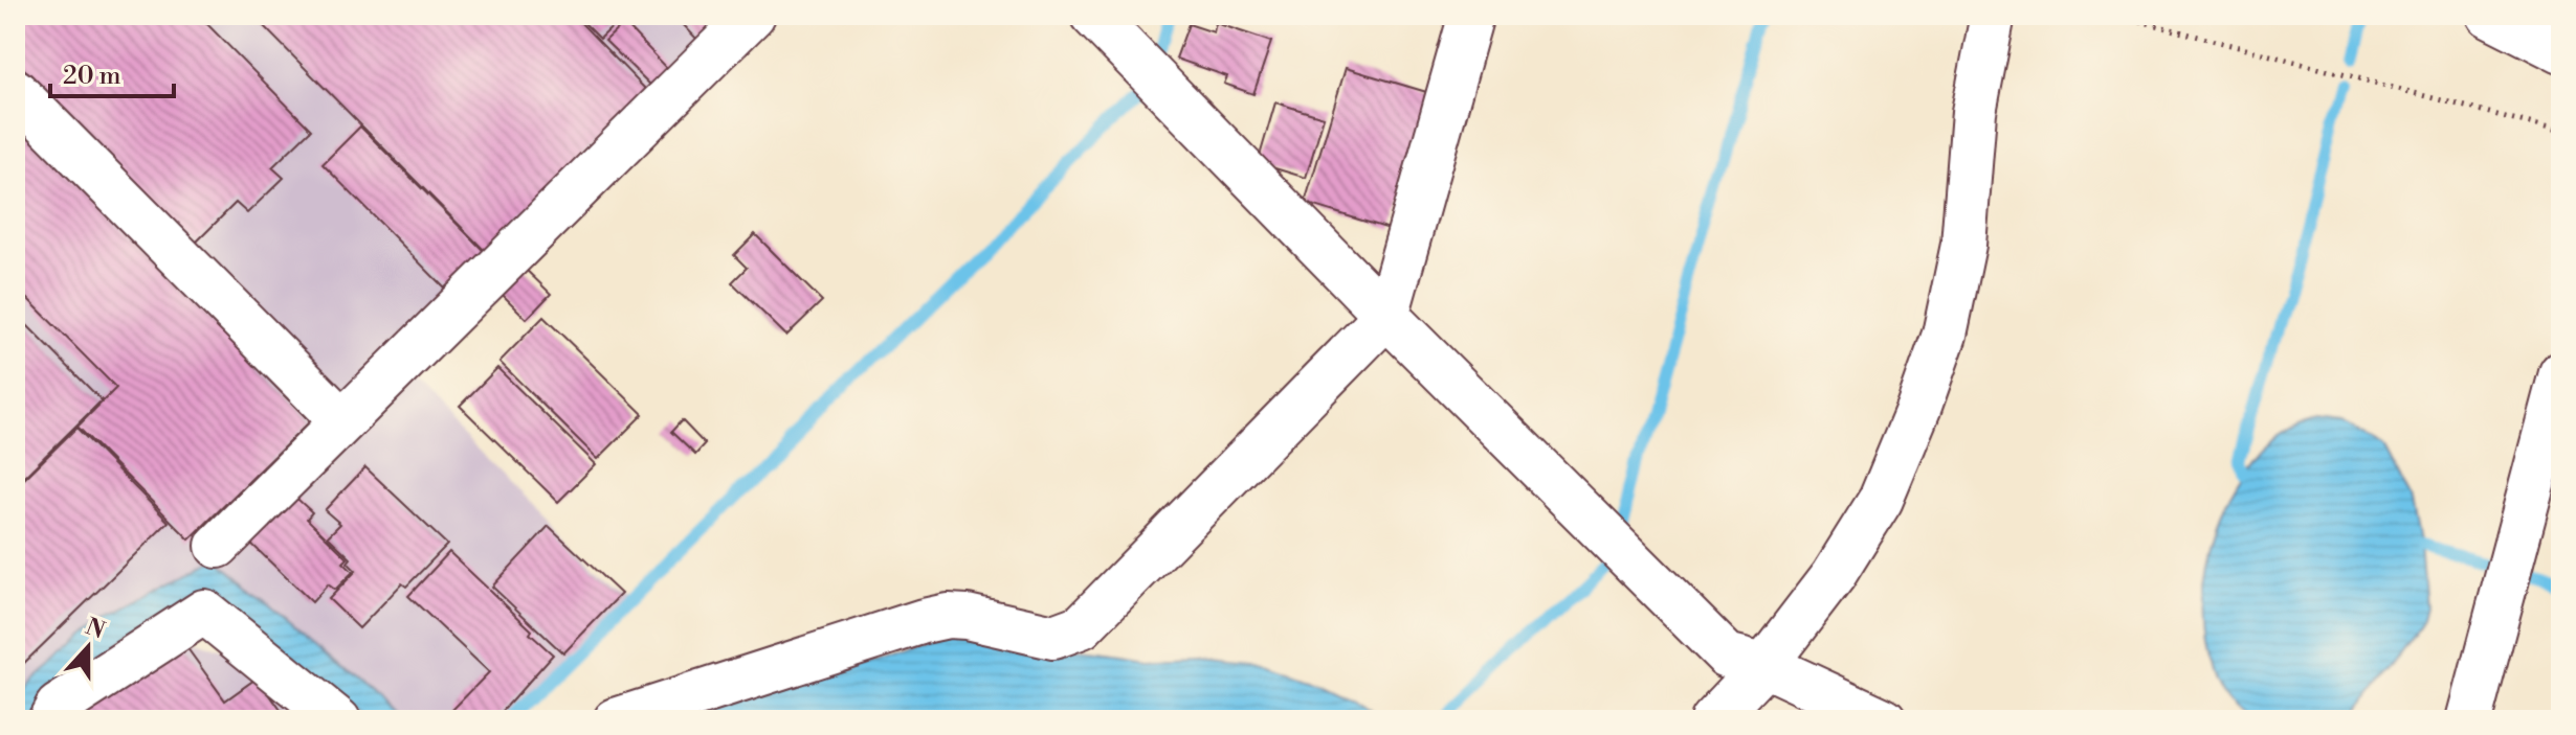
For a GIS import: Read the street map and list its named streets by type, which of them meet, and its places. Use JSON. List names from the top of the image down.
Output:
{
  "scale_bar": "20 m",
  "north": "top"
}
